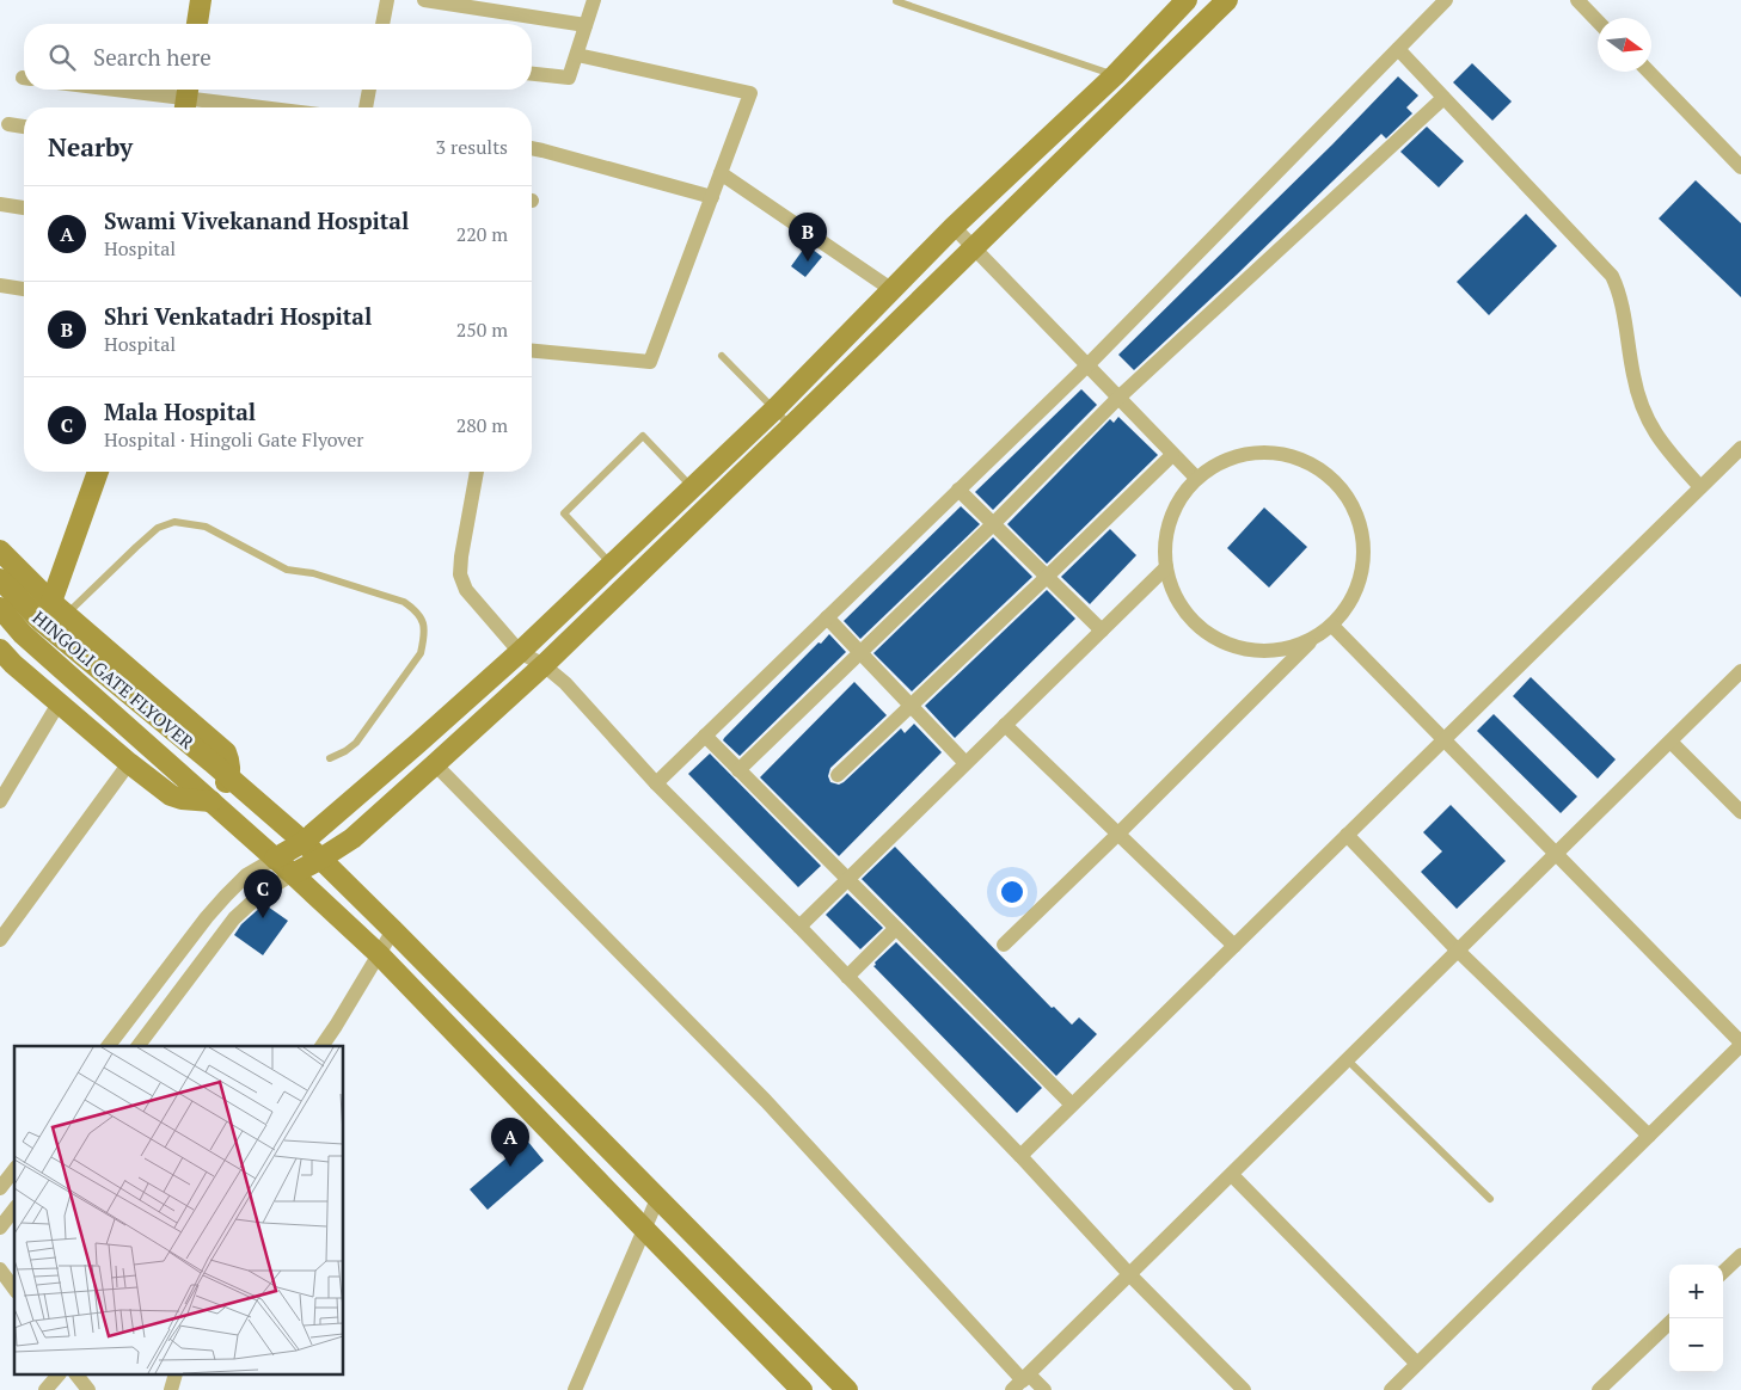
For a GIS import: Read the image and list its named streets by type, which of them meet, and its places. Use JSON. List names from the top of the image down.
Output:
{
  "streets": {
    "main road": ["HINGOLI GATE FLYOVER"]
  },
  "north": "right",
  "page": {
    "search": "Search here",
    "heading": ["Nearby", "3 results"],
    "list": [
      {
        "mark": "A",
        "name": "Swami Vivekanand Hospital",
        "note": "Hospital",
        "value": "220 m"
      },
      {
        "mark": "B",
        "name": "Shri Venkatadri Hospital",
        "note": "Hospital",
        "value": "250 m"
      },
      {
        "mark": "C",
        "name": "Mala Hospital",
        "note": "Hospital · Hingoli Gate Flyover",
        "value": "280 m"
      }
    ],
    "pins": ["B", "C", "A"],
    "map_buttons": ["+", "−"]
  }
}
